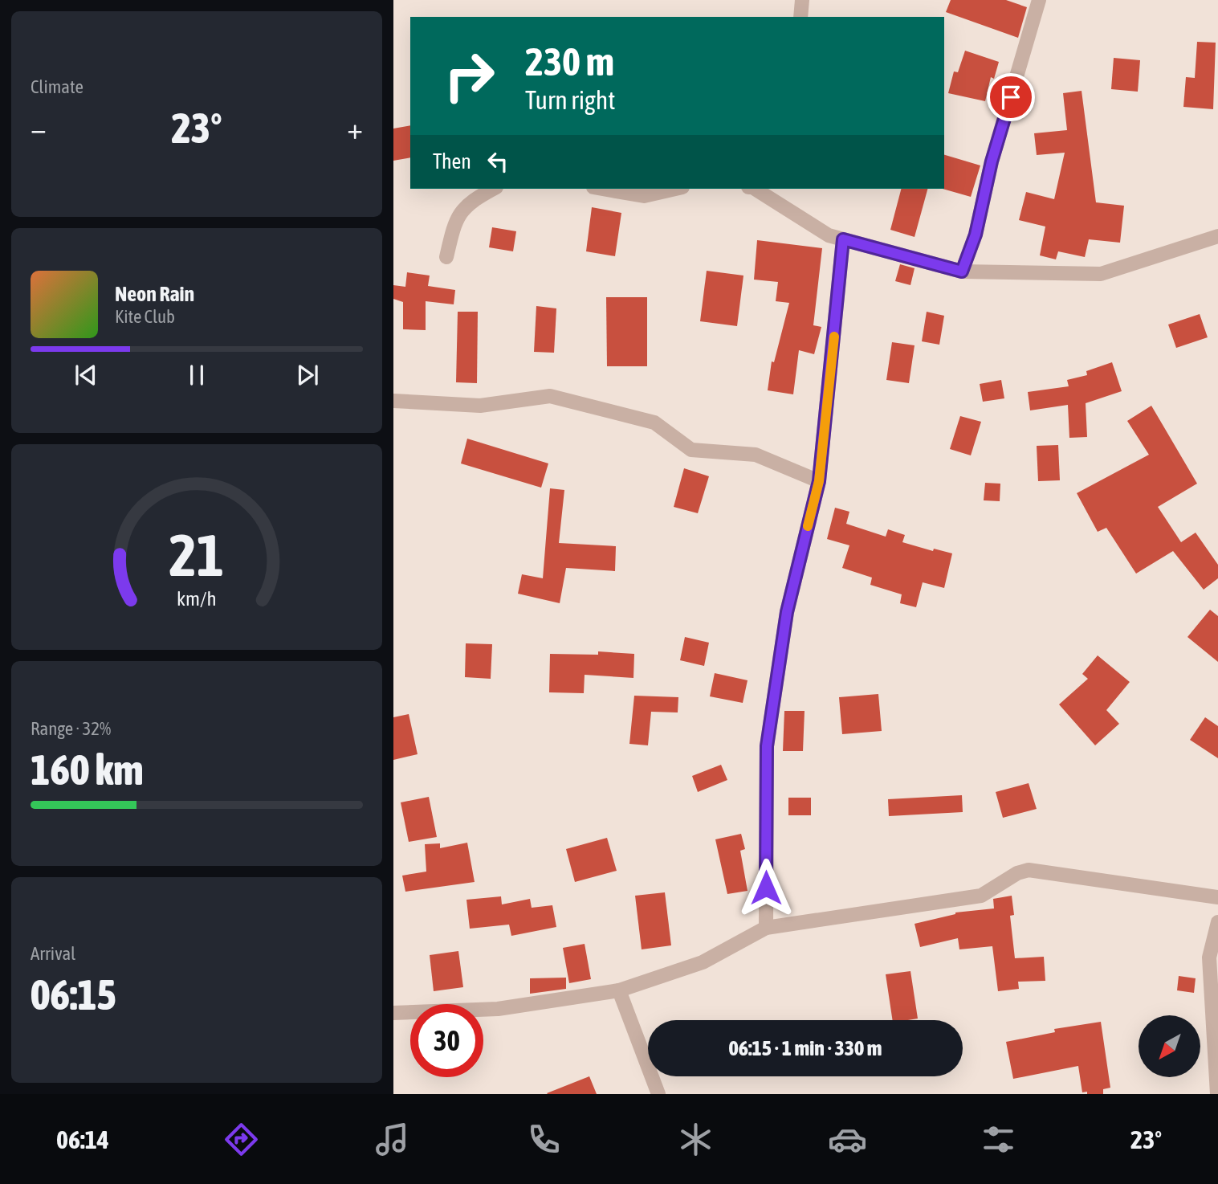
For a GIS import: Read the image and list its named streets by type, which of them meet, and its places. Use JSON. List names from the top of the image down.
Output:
{
  "north": "bottom left",
  "page": {
    "tile": [
      "Climate",
      ["Range · 32%", "160 km"],
      ["Arrival", "06:15"]
    ],
    "turn": ["230 m", "Turn right"],
    "heat": ["−", "23°", "+"],
    "then": "Then",
    "song": ["Neon Rain", "Kite Club"],
    "limit": "30",
    "trip": "06:15 · 1 min · 330 m",
    "tabs": ["06:14", "23°"],
    "gauge": ["21", "km/h"]
  }
}
